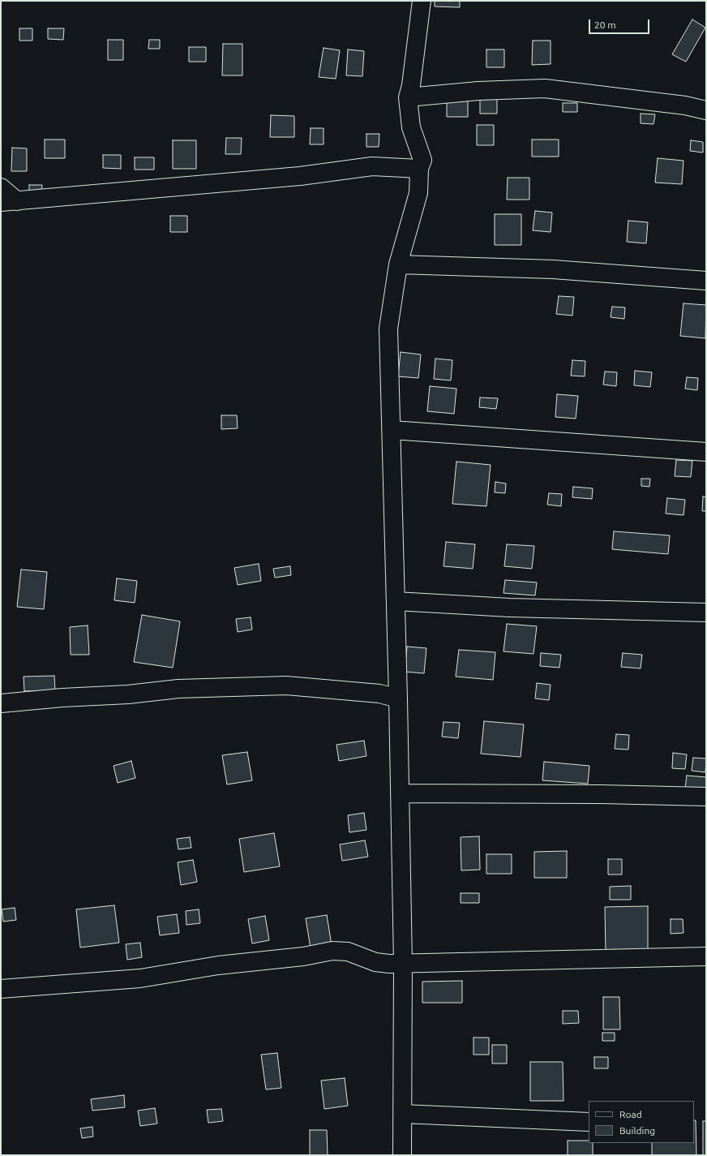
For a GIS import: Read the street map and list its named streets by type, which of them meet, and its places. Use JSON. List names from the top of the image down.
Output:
{
  "legend": ["Road", "Building"],
  "scale_bar": "20 m"
}
